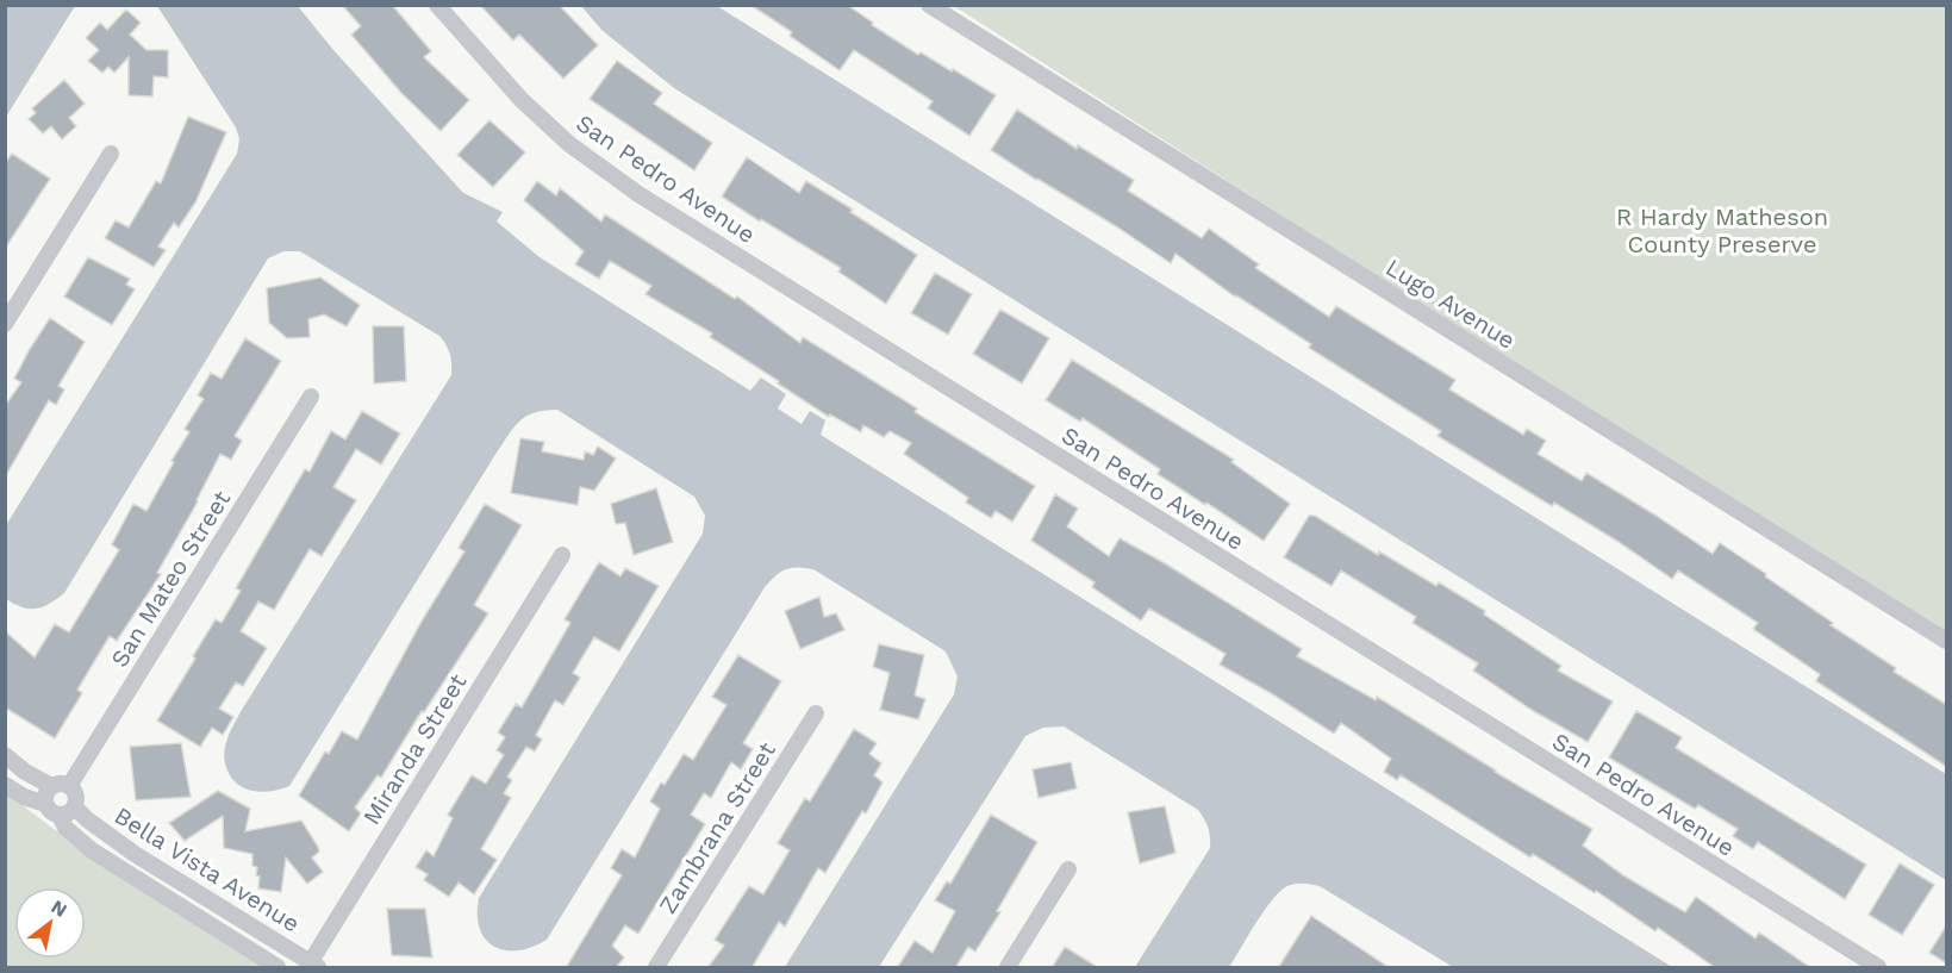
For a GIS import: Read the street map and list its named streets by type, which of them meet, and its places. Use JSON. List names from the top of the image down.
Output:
{
  "streets": {
    "street": [
      "San Pedro Avenue",
      "Lugo Avenue",
      "San Mateo Street",
      "Miranda Street",
      "Zambrana Street",
      "Bella Vista Avenue"
    ]
  },
  "crossings": [
    ["San Mateo Street", "Bella Vista Avenue"],
    ["Miranda Street", "Bella Vista Avenue"]
  ],
  "parks": ["R Hardy Matheson County Preserve"],
  "north": "top right"
}
